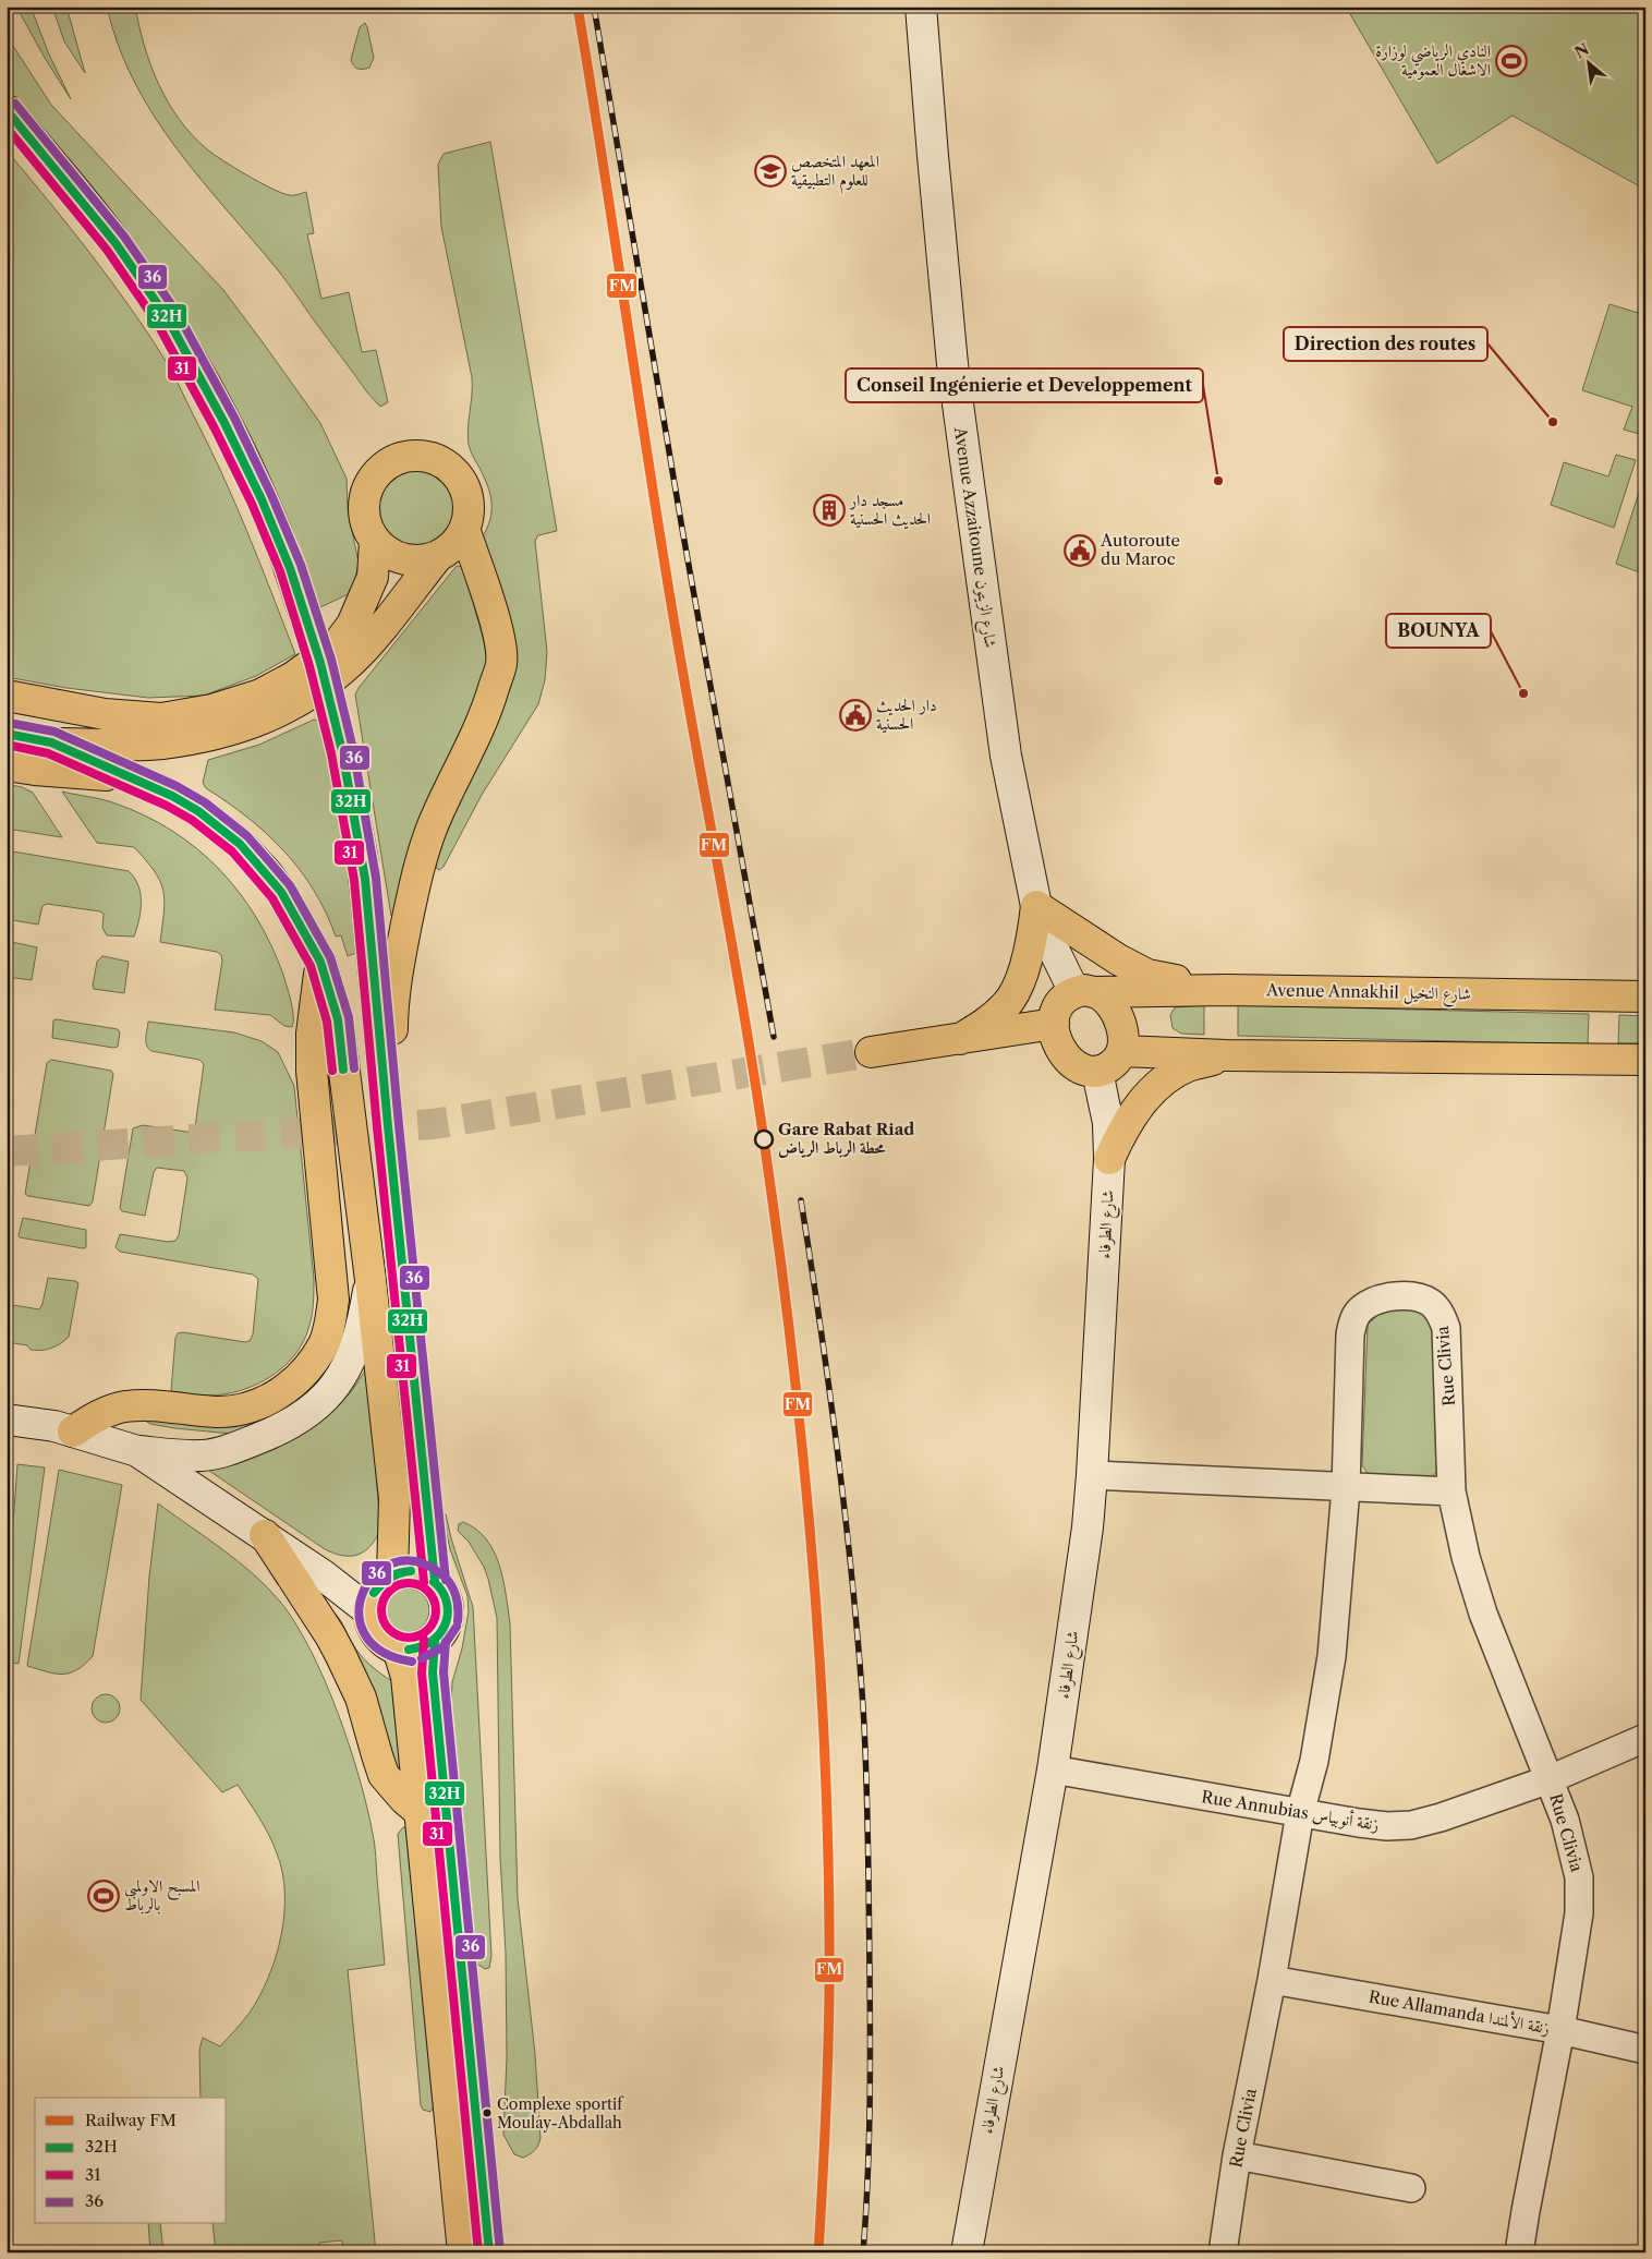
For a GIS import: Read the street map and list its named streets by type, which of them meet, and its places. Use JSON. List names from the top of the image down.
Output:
{
  "streets": {
    "main road": ["Avenue Annakhil شارع النخيل"],
    "street": [
      "Avenue Azzaitoune شارع الزيتون",
      "شارع الطرفاء",
      "Rue Clivia",
      "Rue Annubias زنقة أنوبياس",
      "Rue Allamanda زنقة الألمندا"
    ]
  },
  "crossings": [
    ["Avenue Azzaitoune شارع الزيتون", "Avenue Annakhil شارع النخيل"],
    ["Avenue Azzaitoune شارع الزيتون", "شارع الطرفاء"],
    ["Avenue Annakhil شارع النخيل", "شارع الطرفاء"],
    ["شارع الطرفاء", "Rue Annubias زنقة أنوبياس"],
    ["Rue Clivia", "Rue Annubias زنقة أنوبياس"],
    ["Rue Clivia", "Rue Allamanda زنقة الألمندا"]
  ],
  "places": {
    "sports": ["النادي الرياضي لوزارة الاشغال العمومية", "المسبح الاولمبي بالرباط"],
    "school or university": ["المعهد المتخصص للعلوم التطبيقية"],
    "other": [
      "Direction des routes",
      "Conseil Ingénierie et Developpement",
      "BOUNYA",
      "Gare Rabat Riad محطة الرباط الرياض",
      "Complexe sportif Moulay-Abdallah"
    ],
    "building": ["مسجد دار الحديث الحسنية"],
    "public building": ["Autoroute du Maroc", "دار الحديث الحسنية"]
  },
  "lines": [
    "rail line FM",
    "transit line 36",
    "transit line 32H",
    "transit line 31"
  ],
  "legend": [
    "Railway FM",
    "32H",
    "31",
    "36"
  ],
  "north": "top left"
}
